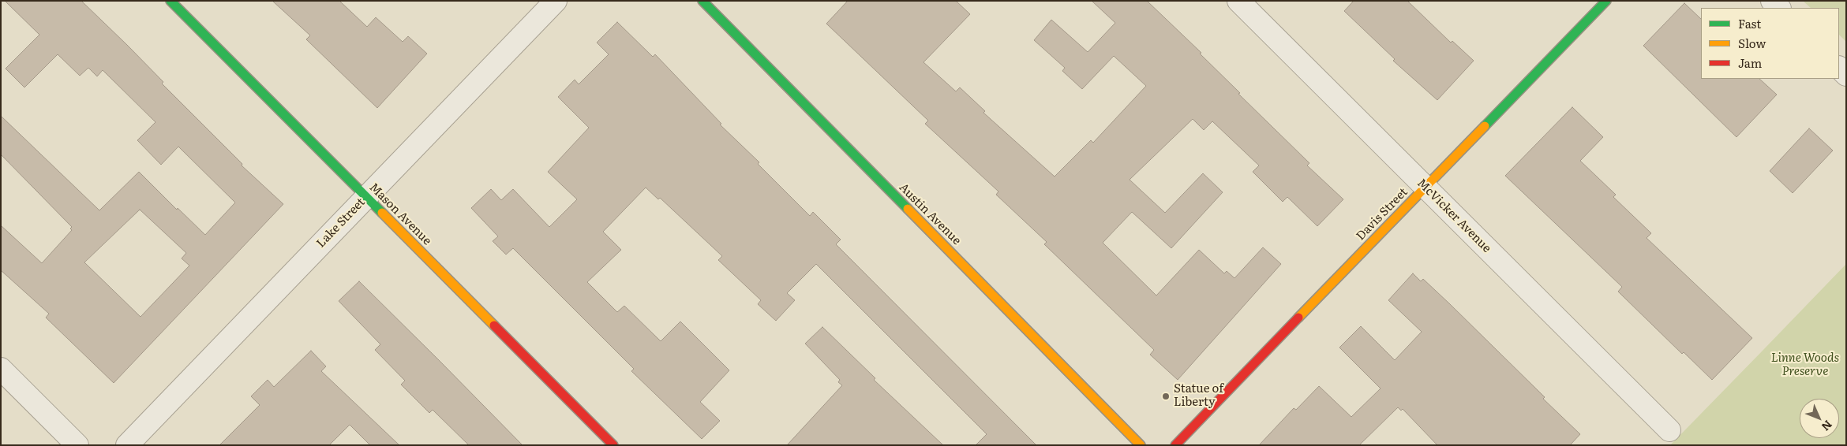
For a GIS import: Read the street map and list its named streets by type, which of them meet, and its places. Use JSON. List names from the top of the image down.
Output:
{
  "streets": {
    "street": [
      "Mason Avenue",
      "Austin Avenue",
      "Davis Street",
      "McVicker Avenue",
      "Lake Street"
    ]
  },
  "crossings": [
    ["Mason Avenue", "Lake Street"],
    ["Davis Street", "McVicker Avenue"]
  ],
  "parks": ["Linne Woods Preserve"],
  "places": ["Statue of Liberty"],
  "legend": ["Fast", "Slow", "Jam"],
  "north": "bottom right"
}
